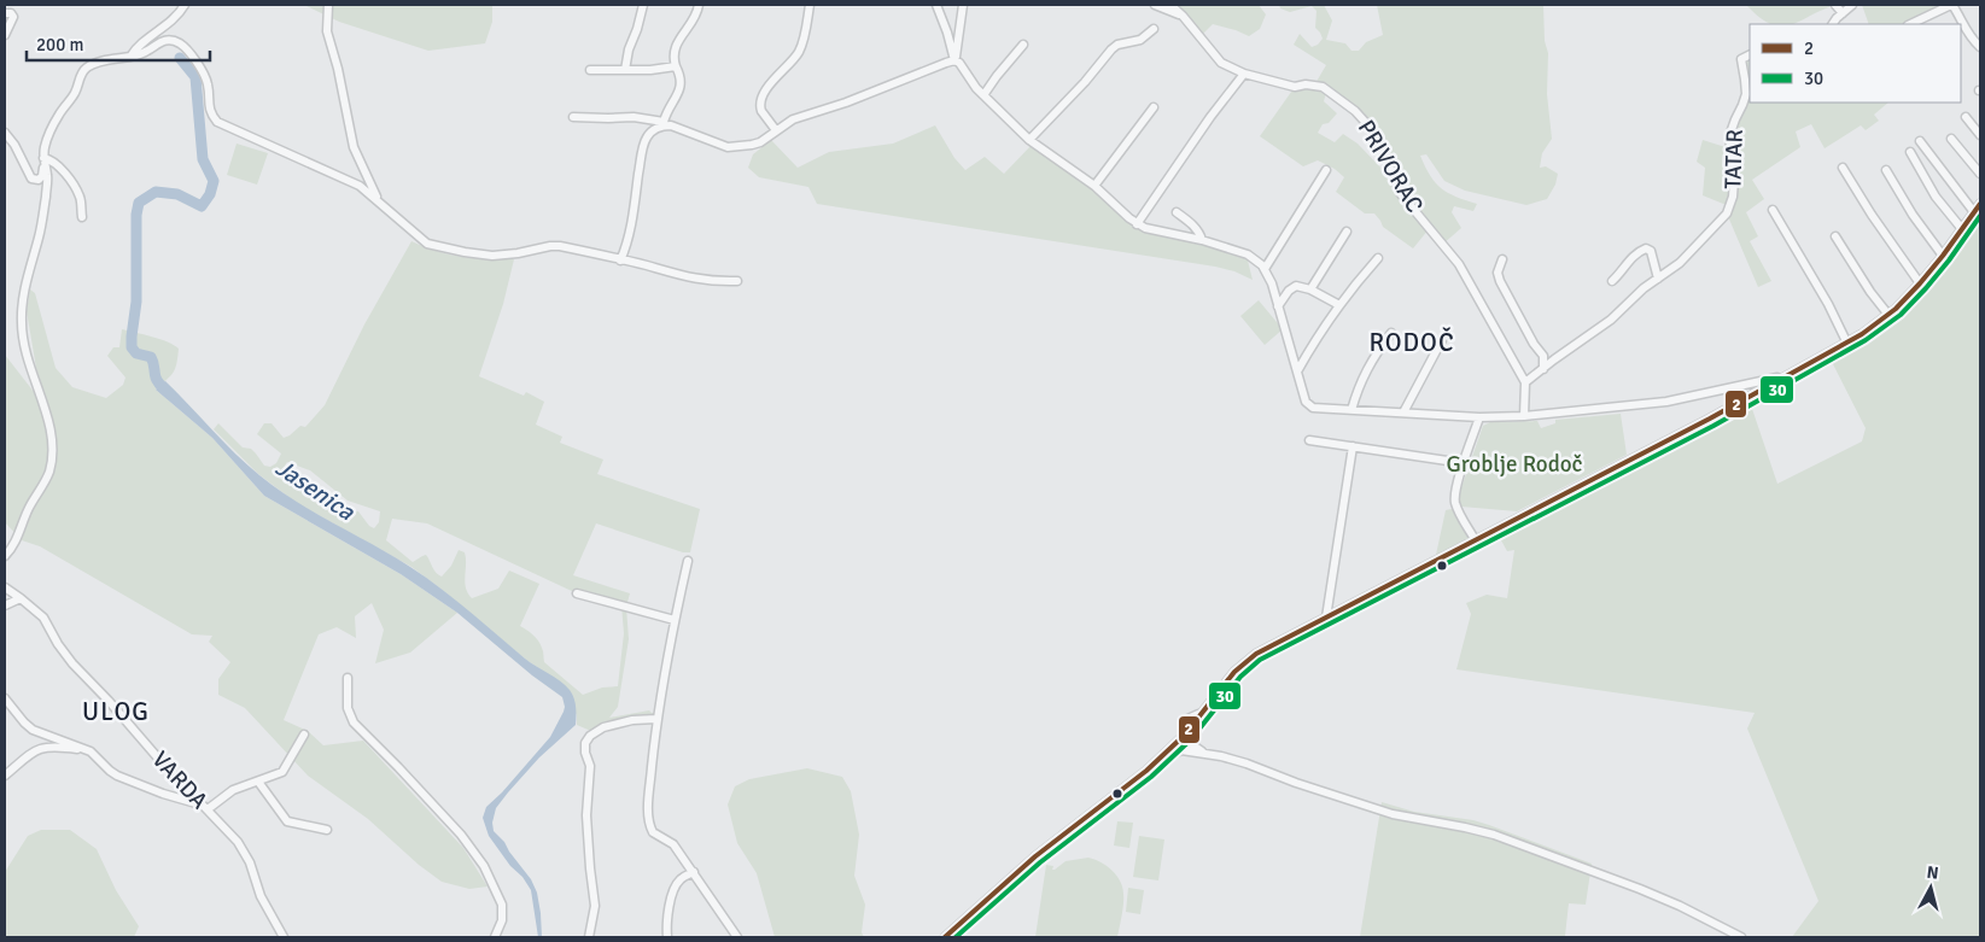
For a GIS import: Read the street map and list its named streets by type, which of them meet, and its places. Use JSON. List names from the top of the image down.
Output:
{
  "streets": {
    "street": ["TATAR", "PRIVORAC", "VARDA"]
  },
  "crossings": [
    ["TATAR", "PRIVORAC"]
  ],
  "districts": ["RODOČ", "ULOG"],
  "water": ["Jasenica"],
  "parks": ["Groblje Rodoč"],
  "lines": ["transit line 2", "transit line 30"],
  "legend": ["2", "30"],
  "scale_bar": "200 m",
  "north": "top"
}
